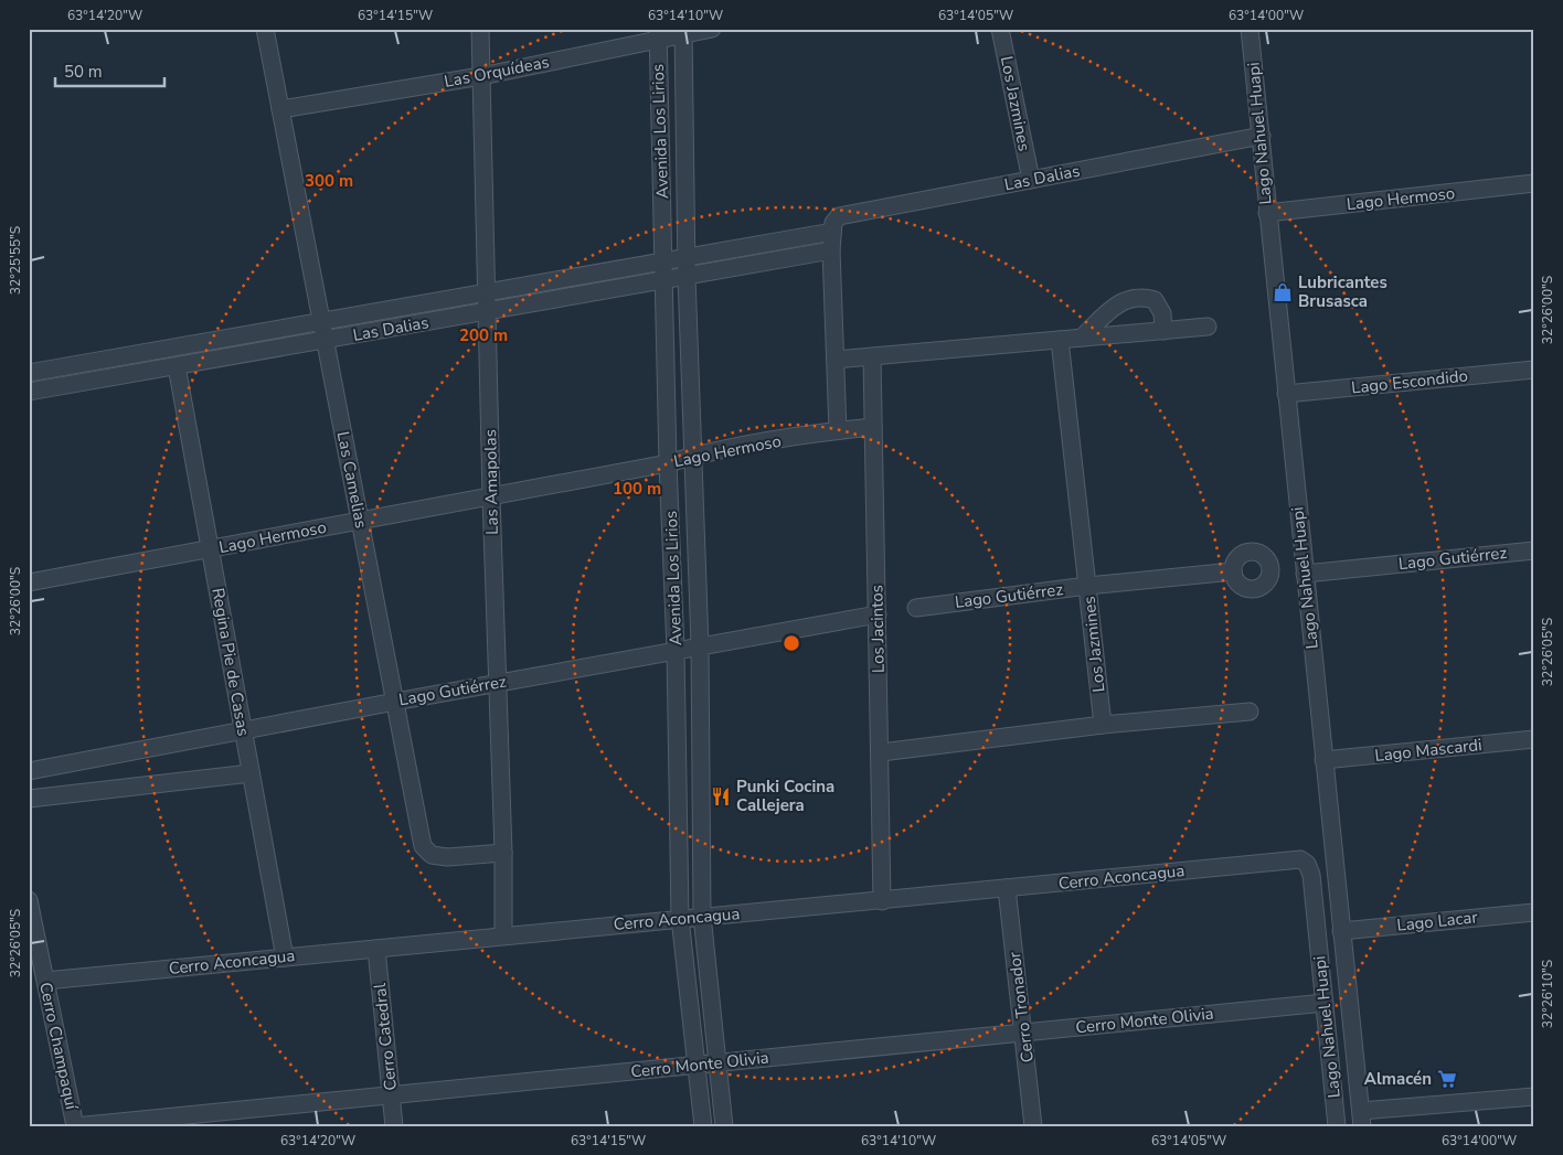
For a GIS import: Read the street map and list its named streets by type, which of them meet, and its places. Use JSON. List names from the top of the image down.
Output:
{
  "streets": {
    "street": [
      "Las Orquídeas",
      "Los Jazmines",
      "Avenida Los Lirios",
      "Lago Nahuel Huapi",
      "Las Dalias",
      "Lago Hermoso",
      "Lago Escondido",
      "Las Camelias",
      "Las Amapolas",
      "Lago Gutiérrez",
      "Los Jacintos",
      "Regina Pie de Casas",
      "Lago Mascardi",
      "Cerro Aconcagua",
      "Lago Lacar",
      "Cerro Tronador",
      "Cerro Monte Olivia",
      "Cerro Catedral",
      "Cerro Champaquí"
    ]
  },
  "crossings": [
    ["Las Orquídeas", "Avenida Los Lirios"],
    ["Las Orquídeas", "Las Camelias"],
    ["Las Orquídeas", "Las Amapolas"],
    ["Los Jazmines", "Las Dalias"],
    ["Los Jazmines", "Lago Gutiérrez"],
    ["Avenida Los Lirios", "Las Dalias"],
    ["Avenida Los Lirios", "Lago Hermoso"],
    ["Avenida Los Lirios", "Lago Gutiérrez"],
    ["Avenida Los Lirios", "Cerro Aconcagua"],
    ["Avenida Los Lirios", "Cerro Monte Olivia"],
    ["Lago Nahuel Huapi", "Las Dalias"],
    ["Lago Nahuel Huapi", "Lago Hermoso"],
    ["Lago Nahuel Huapi", "Lago Escondido"],
    ["Lago Nahuel Huapi", "Lago Gutiérrez"],
    ["Lago Nahuel Huapi", "Lago Mascardi"],
    ["Lago Nahuel Huapi", "Cerro Aconcagua"],
    ["Lago Nahuel Huapi", "Lago Lacar"],
    ["Lago Nahuel Huapi", "Cerro Monte Olivia"],
    ["Las Dalias", "Las Camelias"],
    ["Las Dalias", "Las Amapolas"],
    ["Las Dalias", "Regina Pie de Casas"],
    ["Lago Hermoso", "Las Camelias"],
    ["Lago Hermoso", "Las Amapolas"],
    ["Lago Hermoso", "Los Jacintos"],
    ["Lago Hermoso", "Regina Pie de Casas"],
    ["Las Camelias", "Las Amapolas"],
    ["Las Camelias", "Lago Gutiérrez"],
    ["Las Amapolas", "Lago Gutiérrez"],
    ["Las Amapolas", "Cerro Aconcagua"],
    ["Lago Gutiérrez", "Los Jacintos"],
    ["Lago Gutiérrez", "Regina Pie de Casas"],
    ["Los Jacintos", "Cerro Aconcagua"],
    ["Regina Pie de Casas", "Cerro Aconcagua"],
    ["Cerro Aconcagua", "Cerro Tronador"],
    ["Cerro Aconcagua", "Cerro Catedral"],
    ["Cerro Aconcagua", "Cerro Champaquí"],
    ["Cerro Tronador", "Cerro Monte Olivia"],
    ["Cerro Monte Olivia", "Cerro Catedral"],
    ["Cerro Monte Olivia", "Cerro Champaquí"]
  ],
  "places": {
    "shop": ["Lubricantes Brusasca"],
    "restaurant": ["Punki Cocina Callejera"],
    "supermarket": ["Almacén"]
  },
  "scale_bar": "50 m",
  "coordinates": [
    "63°14'20\"W",
    "63°14'15\"W",
    "63°14'10\"W",
    "63°14'05\"W",
    "63°14'00\"W",
    "32°25'55\"S",
    "32°26'00\"S",
    "32°26'05\"S",
    "32°26'10\"S"
  ],
  "rings": ["300 m", "200 m", "100 m"]
}
